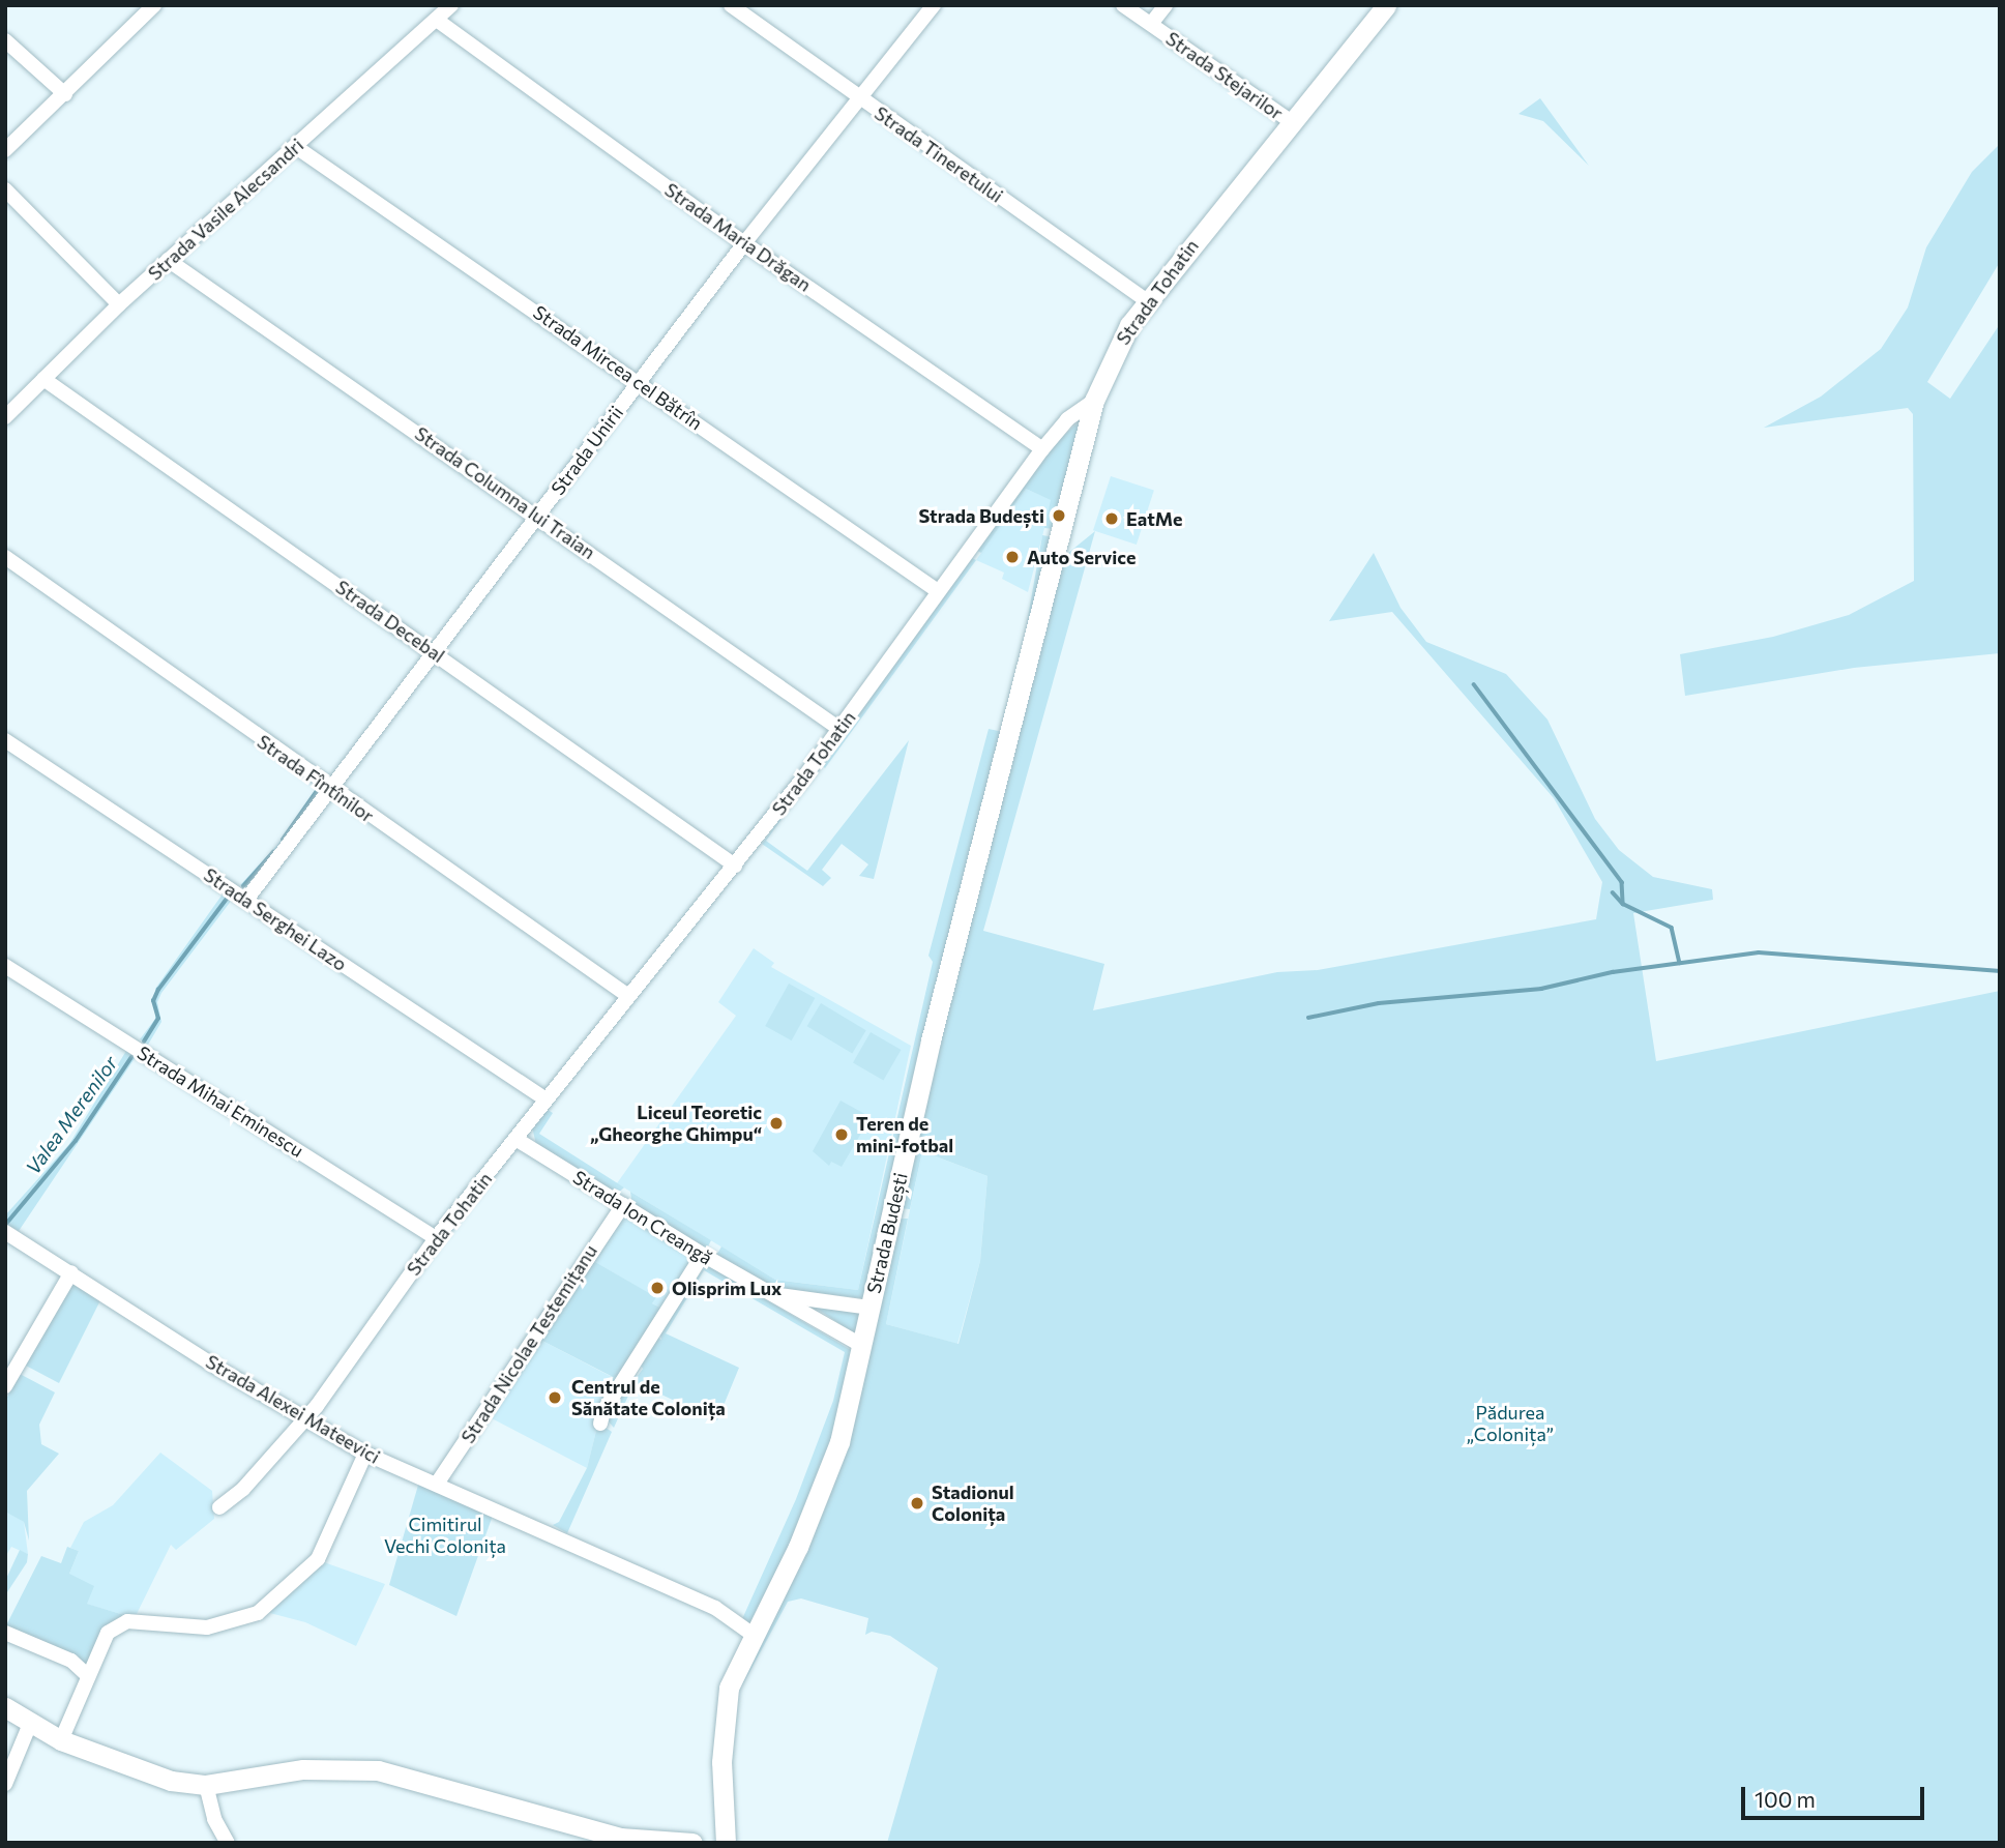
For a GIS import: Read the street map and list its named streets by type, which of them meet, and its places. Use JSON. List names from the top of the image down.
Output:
{
  "streets": {
    "street": [
      "Strada Stejarilor",
      "Strada Tineretului",
      "Strada Vasile Alecsandri",
      "Strada Maria Drăgan",
      "Strada Tohatin",
      "Strada Mircea cel Bătrîn",
      "Strada Unirii",
      "Strada Columna lui Traian",
      "Strada Decebal",
      "Strada Fîntînilor",
      "Strada Serghei Lazo",
      "Strada Mihai Eminescu",
      "Strada Ion Creangă",
      "Strada Budești",
      "Strada Nicolae Testemițanu",
      "Strada Alexei Mateevici"
    ]
  },
  "crossings": [
    ["Strada Stejarilor", "Strada Tohatin"],
    ["Strada Tineretului", "Strada Tohatin"],
    ["Strada Tineretului", "Strada Unirii"],
    ["Strada Vasile Alecsandri", "Strada Maria Drăgan"],
    ["Strada Vasile Alecsandri", "Strada Mircea cel Bătrîn"],
    ["Strada Vasile Alecsandri", "Strada Columna lui Traian"],
    ["Strada Vasile Alecsandri", "Strada Decebal"],
    ["Strada Maria Drăgan", "Strada Tohatin"],
    ["Strada Maria Drăgan", "Strada Unirii"],
    ["Strada Tohatin", "Strada Mircea cel Bătrîn"],
    ["Strada Tohatin", "Strada Columna lui Traian"],
    ["Strada Tohatin", "Strada Decebal"],
    ["Strada Tohatin", "Strada Fîntînilor"],
    ["Strada Tohatin", "Strada Serghei Lazo"],
    ["Strada Tohatin", "Strada Mihai Eminescu"],
    ["Strada Tohatin", "Strada Ion Creangă"],
    ["Strada Tohatin", "Strada Budești"],
    ["Strada Tohatin", "Strada Alexei Mateevici"],
    ["Strada Mircea cel Bătrîn", "Strada Unirii"],
    ["Strada Unirii", "Strada Columna lui Traian"],
    ["Strada Unirii", "Strada Decebal"],
    ["Strada Unirii", "Strada Fîntînilor"],
    ["Strada Unirii", "Strada Serghei Lazo"],
    ["Strada Ion Creangă", "Strada Budești"],
    ["Strada Ion Creangă", "Strada Nicolae Testemițanu"],
    ["Strada Budești", "Strada Alexei Mateevici"],
    ["Strada Nicolae Testemițanu", "Strada Alexei Mateevici"]
  ],
  "water": ["Valea Merenilor"],
  "parks": ["Pădurea „Colonița”", "Cimitirul Vechi Colonița"],
  "places": [
    "Strada Budești",
    "EatMe",
    "Auto Service",
    "Liceul Teoretic „Gheorghe Ghimpu“",
    "Teren de mini-fotbal",
    "Olisprim Lux",
    "Centrul de Sănătate Colonița",
    "Stadionul Colonița"
  ],
  "scale_bar": "100 m"
}
